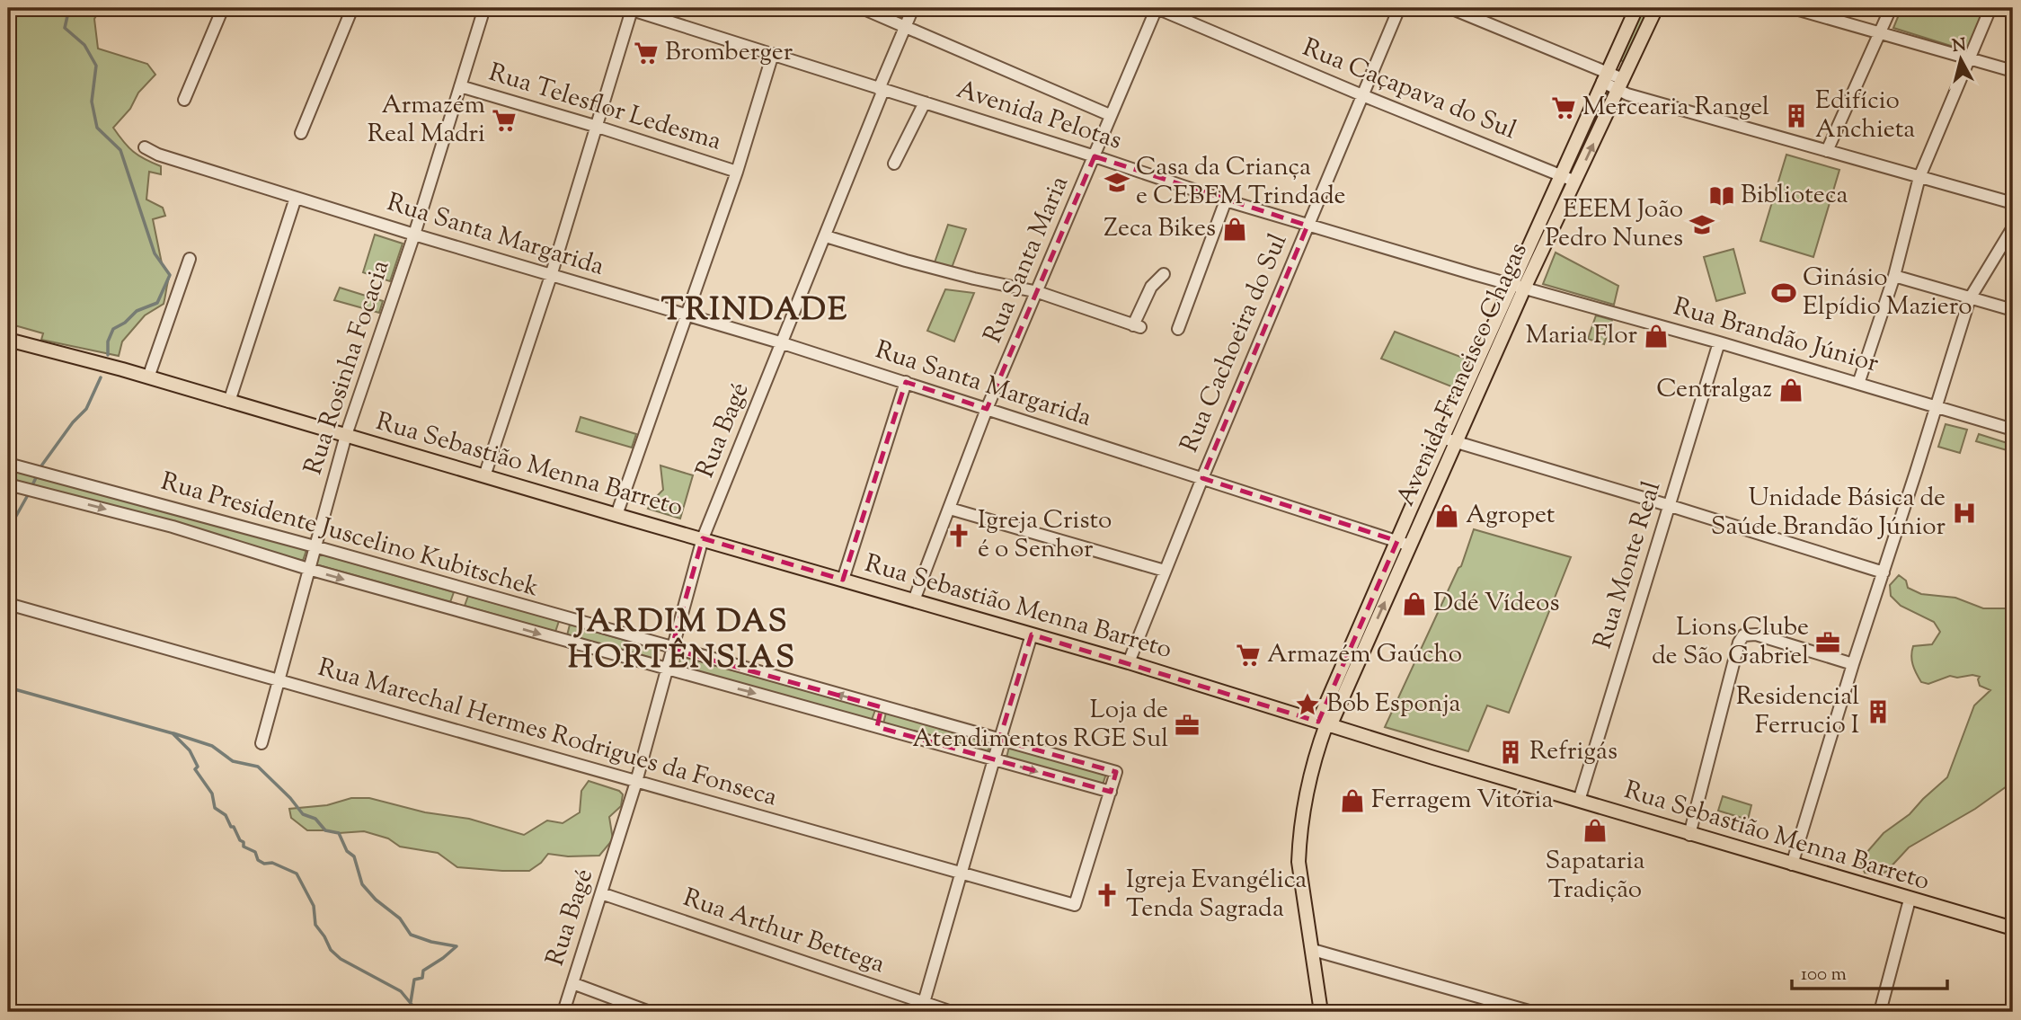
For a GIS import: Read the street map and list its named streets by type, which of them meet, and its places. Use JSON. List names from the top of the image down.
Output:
{
  "streets": {
    "main road": ["Avenida Francisco Chagas", "Rua Sebastião Menna Barreto"],
    "street": [
      "Rua Caçapava do Sul",
      "Rua Telesflor Ledesma",
      "Avenida Pelotas",
      "Rua Santa Margarida",
      "Rua Santa Maria",
      "Rua Brandão Júnior",
      "Rua Cachoeira do Sul",
      "Rua Rosinha Focacia",
      "Rua Bagé",
      "Rua Presidente Juscelino Kubitschek",
      "Rua Monte Real",
      "Rua Marechal Hermes Rodrigues da Fonseca",
      "Rua Arthur Bettega"
    ]
  },
  "crossings": [
    ["Rua Caçapava do Sul", "Rua Santa Maria"],
    ["Rua Caçapava do Sul", "Rua Cachoeira do Sul"],
    ["Rua Caçapava do Sul", "Avenida Francisco Chagas"],
    ["Rua Telesflor Ledesma", "Rua Rosinha Focacia"],
    ["Avenida Pelotas", "Rua Santa Maria"],
    ["Avenida Pelotas", "Rua Brandão Júnior"],
    ["Avenida Pelotas", "Rua Cachoeira do Sul"],
    ["Avenida Pelotas", "Avenida Francisco Chagas"],
    ["Avenida Pelotas", "Rua Bagé"],
    ["Rua Santa Margarida", "Rua Santa Maria"],
    ["Rua Santa Margarida", "Rua Cachoeira do Sul"],
    ["Rua Santa Margarida", "Rua Rosinha Focacia"],
    ["Rua Santa Margarida", "Avenida Francisco Chagas"],
    ["Rua Santa Margarida", "Rua Bagé"],
    ["Rua Santa Maria", "Rua Sebastião Menna Barreto"],
    ["Rua Brandão Júnior", "Avenida Francisco Chagas"],
    ["Rua Brandão Júnior", "Rua Monte Real"],
    ["Rua Cachoeira do Sul", "Rua Sebastião Menna Barreto"],
    ["Rua Rosinha Focacia", "Rua Sebastião Menna Barreto"],
    ["Rua Rosinha Focacia", "Rua Presidente Juscelino Kubitschek"],
    ["Rua Rosinha Focacia", "Rua Marechal Hermes Rodrigues da Fonseca"],
    ["Avenida Francisco Chagas", "Rua Sebastião Menna Barreto"],
    ["Rua Bagé", "Rua Sebastião Menna Barreto"],
    ["Rua Bagé", "Rua Presidente Juscelino Kubitschek"],
    ["Rua Bagé", "Rua Marechal Hermes Rodrigues da Fonseca"],
    ["Rua Bagé", "Rua Arthur Bettega"],
    ["Rua Sebastião Menna Barreto", "Rua Monte Real"],
    ["Rua Presidente Juscelino Kubitschek", "Rua Marechal Hermes Rodrigues da Fonseca"]
  ],
  "districts": ["TRINDADE", "JARDIM DAS HORTÊNSIAS"],
  "places": {
    "supermarket": [
      "Bromberger",
      "Mercearia Rangel",
      "Armazém Real Madri",
      "Armazém Gaúcho"
    ],
    "building": ["Edifício Anchieta", "Residencial Ferrucio I", "Refrigás"],
    "school or university": ["Casa da Criança e CEBEM Trindade", "EEEM João Pedro Nunes"],
    "library": ["Biblioteca"],
    "shop": [
      "Zeca Bikes",
      "Maria Flor",
      "Centralgaz",
      "Agropet",
      "Ddé Vídeos",
      "Ferragem Vitória",
      "Sapataria Tradição"
    ],
    "sports": ["Ginásio Elpídio Maziero"],
    "hospital": ["Unidade Básica de Saúde Brandão Júnior"],
    "church": ["Igreja Cristo é o Senhor", "Igreja Evangélica Tenda Sagrada"],
    "office": ["Lions Clube de São Gabriel", "Loja de Atendimentos RGE Sul"],
    "place": ["Bob Esponja"]
  },
  "scale_bar": "100 m",
  "north": "top"
}
